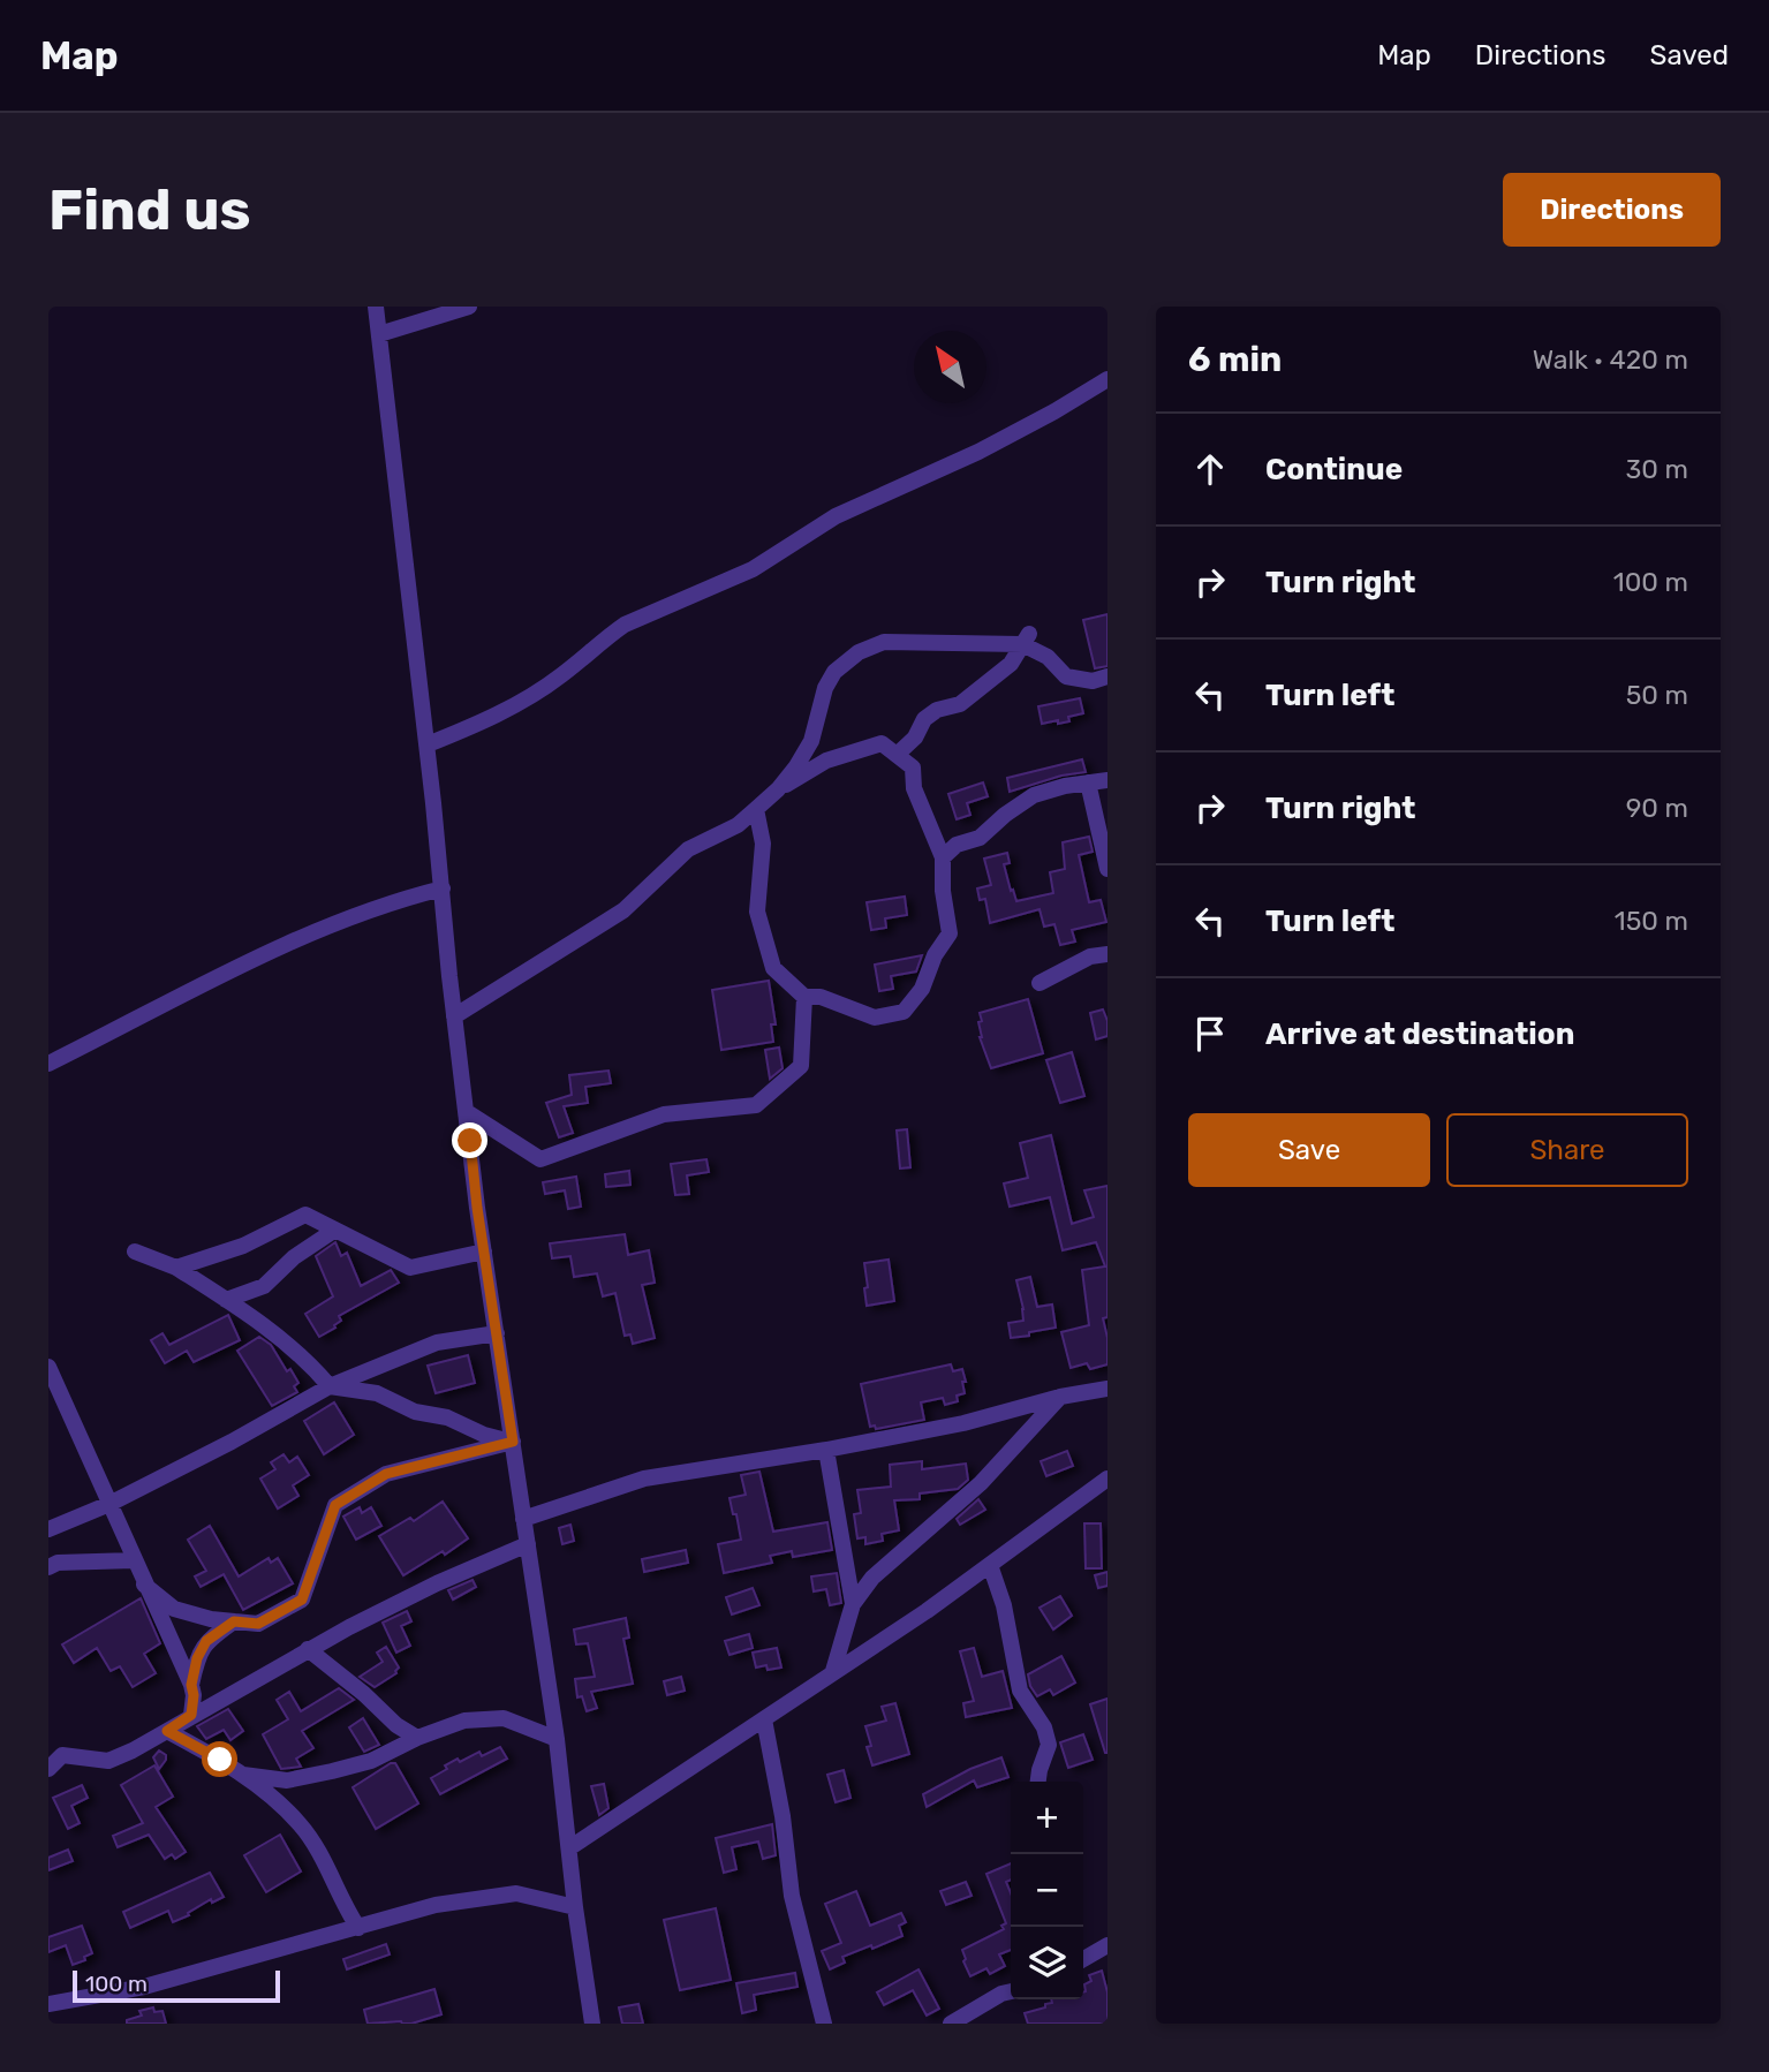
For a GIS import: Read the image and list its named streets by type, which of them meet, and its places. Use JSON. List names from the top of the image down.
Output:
{
  "scale_bar": "100 m",
  "north": "top left",
  "page": {
    "header": "Map",
    "nav": ["Map", "Directions", "Saved"],
    "buttons": [
      "Directions",
      ["Save", "Share"]
    ],
    "title": "Find us",
    "heading": ["6 min", "Walk · 420 m"],
    "list": [
      ["Continue", "30 m"],
      ["Turn right", "100 m"],
      ["Turn left", "50 m"],
      ["Turn right", "90 m"],
      ["Turn left", "150 m"],
      "Arrive at destination"
    ],
    "map_buttons": ["+", "−"],
    "scale": "100 m"
  }
}
